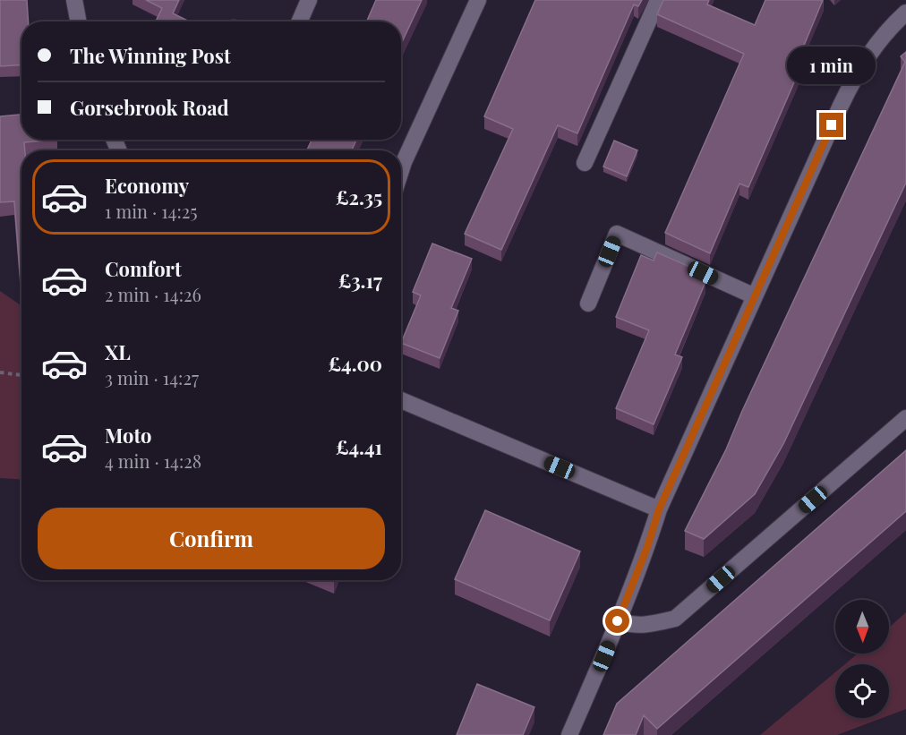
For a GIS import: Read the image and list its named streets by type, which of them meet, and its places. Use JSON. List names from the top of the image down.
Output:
{
  "north": "bottom",
  "page": {
    "banner": ["The Winning Post", "Gorsebrook Road"],
    "bubble": "1 min",
    "list": [
      {
        "name": "Economy",
        "note": "1 min · 14:25",
        "value": "£2.35"
      },
      {
        "name": "Comfort",
        "note": "2 min · 14:26",
        "value": "£3.17"
      },
      {
        "name": "XL",
        "note": "3 min · 14:27",
        "value": "£4.00"
      },
      {
        "name": "Moto",
        "note": "4 min · 14:28",
        "value": "£4.41"
      }
    ],
    "buttons": "Confirm"
  }
}
